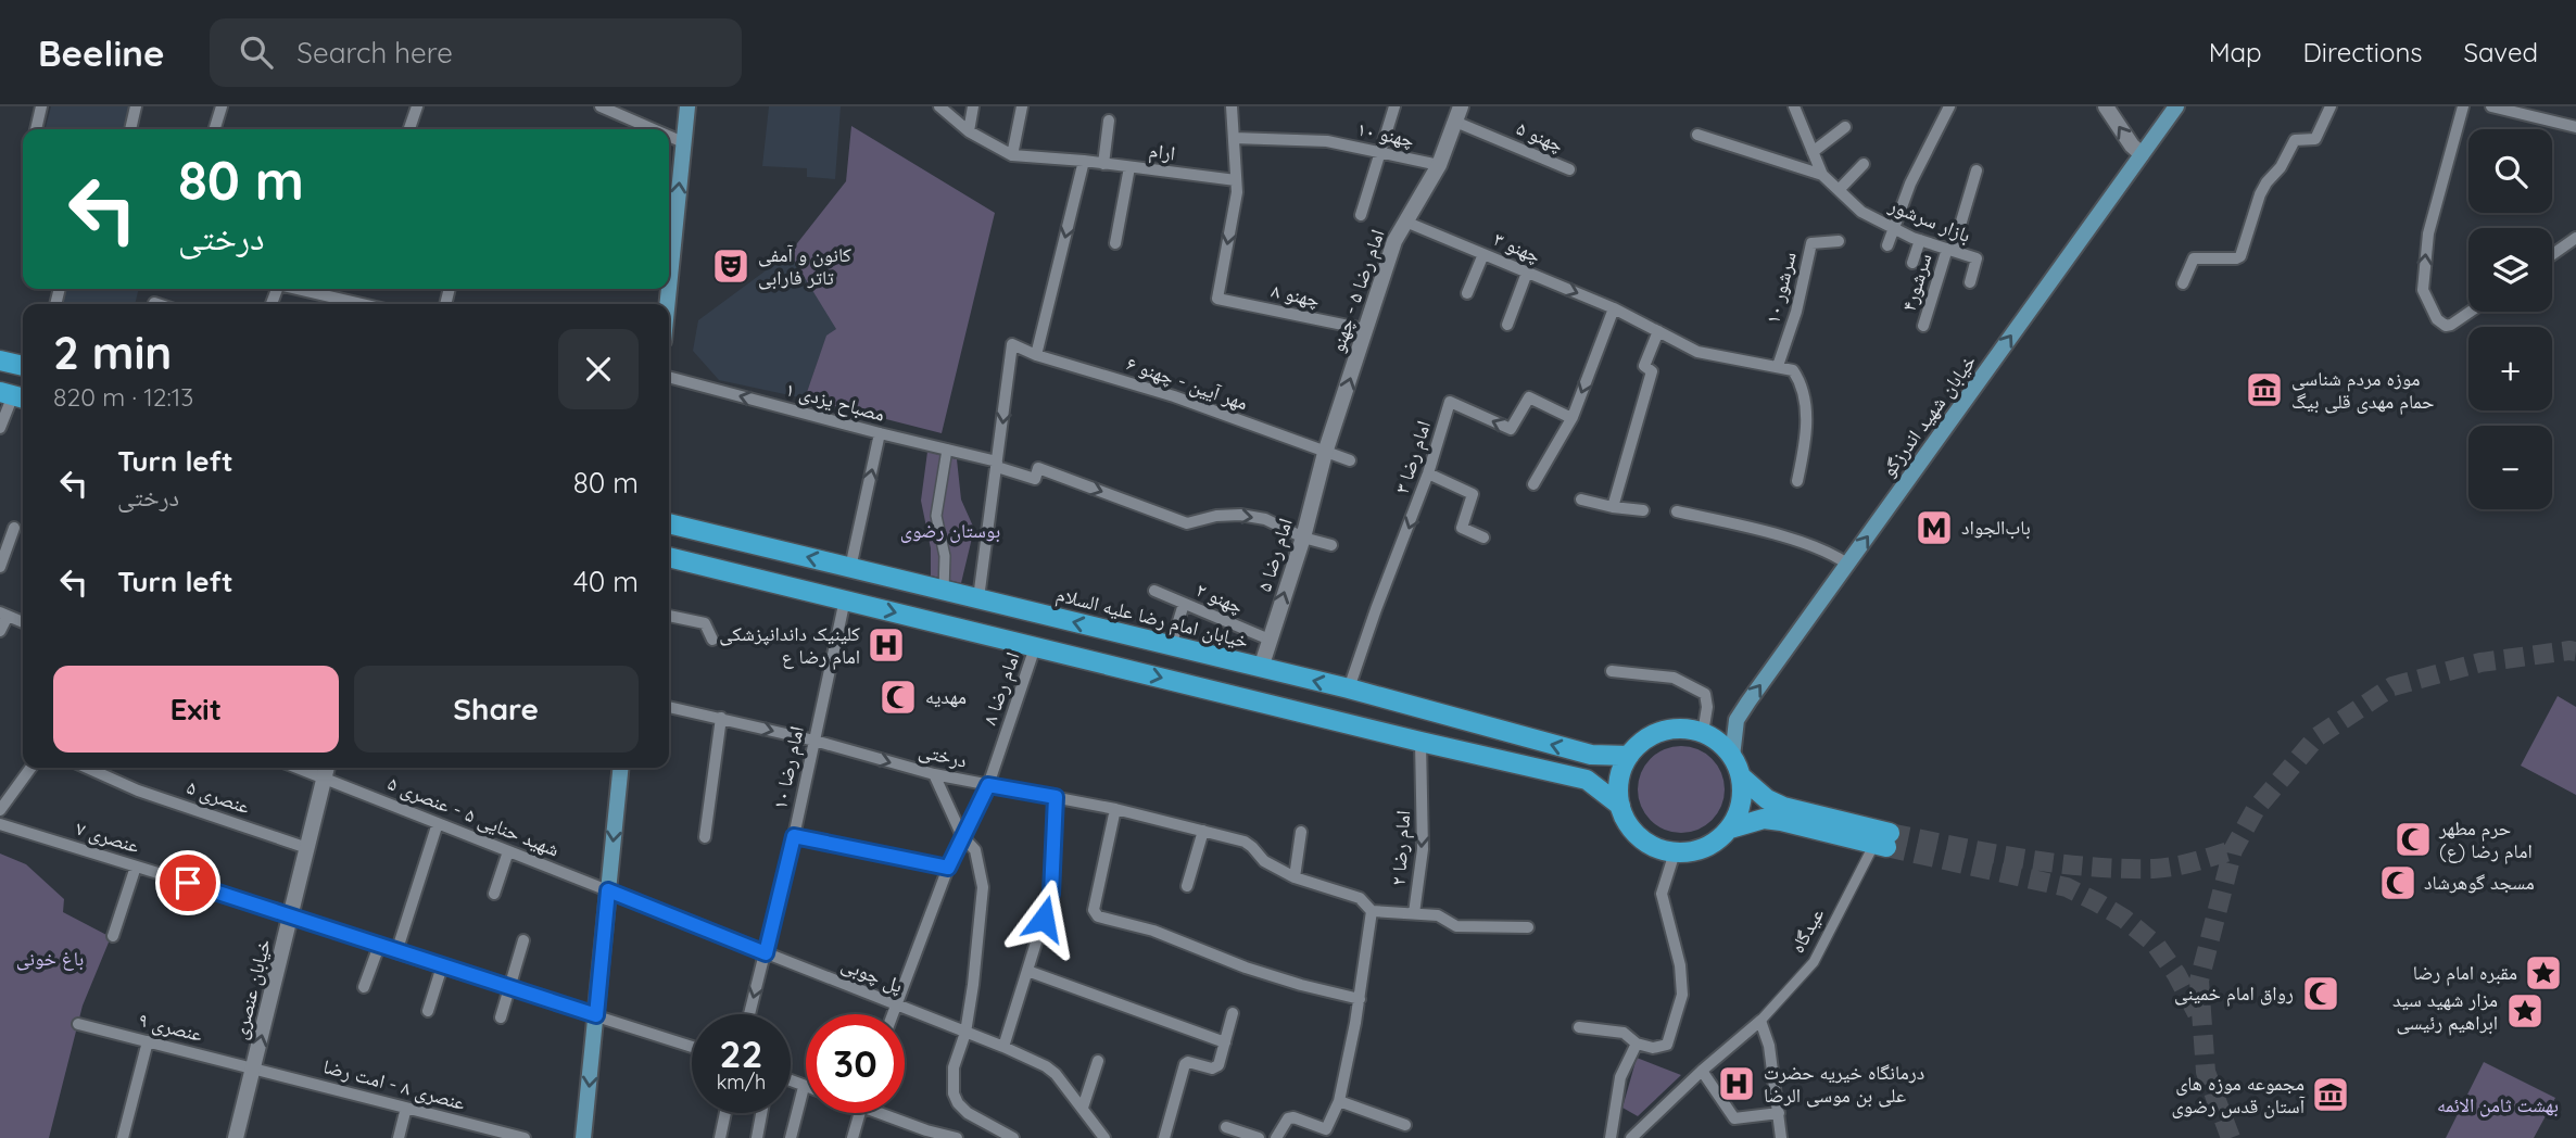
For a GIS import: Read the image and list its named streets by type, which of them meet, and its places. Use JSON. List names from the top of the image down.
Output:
{
  "streets": {
    "main road": ["خیابان شهید اندرزگو", "خیابان امام رضا علیه السلام"],
    "street": [
      "چهنو ۱۰",
      "چهنو ۵",
      "ارام",
      "بازار سرشور",
      "چهنو ۳",
      "سرشور۴",
      "سرشور ۱۰",
      "امام رضا ۵ - چهنو",
      "چهنو ۸",
      "مهر آیین - چهنو ۶",
      "مصباح یزدی ۱",
      "امام رضا ۳",
      "امام رضا ۵",
      "چهنو ۲",
      "امام رضا ۸",
      "درختی",
      "امام رضا ۱۰",
      "عنصری ۵",
      "شهید حنایی ۵ - عنصری ۵",
      "عنصری ۷",
      "امام رضا ۲",
      "عیدگاه",
      "پل چوبی",
      "خیابان عنصری",
      "عنصری ۹",
      "عنصری ۸ - امت رضا"
    ]
  },
  "crossings": [
    ["چهنو ۱۰", "امام رضا ۵ - چهنو"],
    ["چهنو ۵", "امام رضا ۵ - چهنو"],
    ["ارام", "چهنو ۸"],
    ["بازار سرشور", "سرشور۴"],
    ["چهنو ۳", "سرشور ۱۰"],
    ["چهنو ۳", "امام رضا ۵ - چهنو"],
    ["امام رضا ۵ - چهنو", "چهنو ۸"],
    ["امام رضا ۵ - چهنو", "مهر آیین - چهنو ۶"],
    ["امام رضا ۵ - چهنو", "امام رضا ۵"],
    ["مهر آیین - چهنو ۶", "مصباح یزدی ۱"],
    ["مهر آیین - چهنو ۶", "امام رضا ۵"],
    ["مصباح یزدی ۱", "امام رضا ۵"],
    ["خیابان شهید اندرزگو", "خیابان امام رضا علیه السلام"],
    ["امام رضا ۳", "خیابان امام رضا علیه السلام"],
    ["امام رضا ۵", "چهنو ۲"],
    ["امام رضا ۵", "خیابان امام رضا علیه السلام"],
    ["امام رضا ۸", "درختی"],
    ["امام رضا ۸", "پل چوبی"],
    ["درختی", "امام رضا ۱۰"],
    ["درختی", "امام رضا ۲"],
    ["امام رضا ۱۰", "شهید حنایی ۵ - عنصری ۵"],
    ["امام رضا ۱۰", "پل چوبی"],
    ["عنصری ۵", "خیابان عنصری"],
    ["شهید حنایی ۵ - عنصری ۵", "پل چوبی"],
    ["شهید حنایی ۵ - عنصری ۵", "خیابان عنصری"],
    ["عنصری ۷", "خیابان عنصری"],
    ["خیابان عنصری", "عنصری ۹"],
    ["خیابان عنصری", "عنصری ۸ - امت رضا"],
    ["عنصری ۹", "عنصری ۸ - امت رضا"]
  ],
  "one_way": [
    "امام رضا ۵ - چهنو",
    "خیابان شهید اندرزگو",
    "امام رضا ۵",
    "امام رضا ۲"
  ],
  "parks": ["بوستان رضوی", "باغ خونی", "بهشت ثامن الائمه"],
  "places": {
    "theatre": ["کانون و آمفی تاتر فارابی"],
    "museum": ["موزه مردم شناسی حمام مهدی قلی بیگ", "مجموعه موزه های آستان قدس رضوی"],
    "metro station": ["باب‌الجواد"],
    "hospital": ["کلینیک داندانپزشکى امام رضا ع", "درمانگاه خیریه حضرت علی بن موسی الرضا"],
    "mosque": [
      "مهدیه",
      "حرم مطهر امام رضا (ع)",
      "مسجد گوهرشاد",
      "رواق امام خمینی"
    ],
    "place": ["مقبره امام رضا", "مزار شهید سید ابراهیم رئیسی"]
  },
  "page": {
    "header": "Beeline",
    "search": "Search here",
    "nav": ["Map", "Directions", "Saved"],
    "map_buttons": ["+", "−"],
    "turn": ["80 m", "درختی"],
    "heading": ["2 min", "820 m · 12:13"],
    "list": [
      {
        "name": "Turn left",
        "note": "درختی",
        "value": "80 m"
      },
      {
        "name": "Turn left",
        "value": "40 m"
      }
    ],
    "buttons": ["Exit", "Share"],
    "speed": "22 km/h",
    "limit": "30"
  }
}
